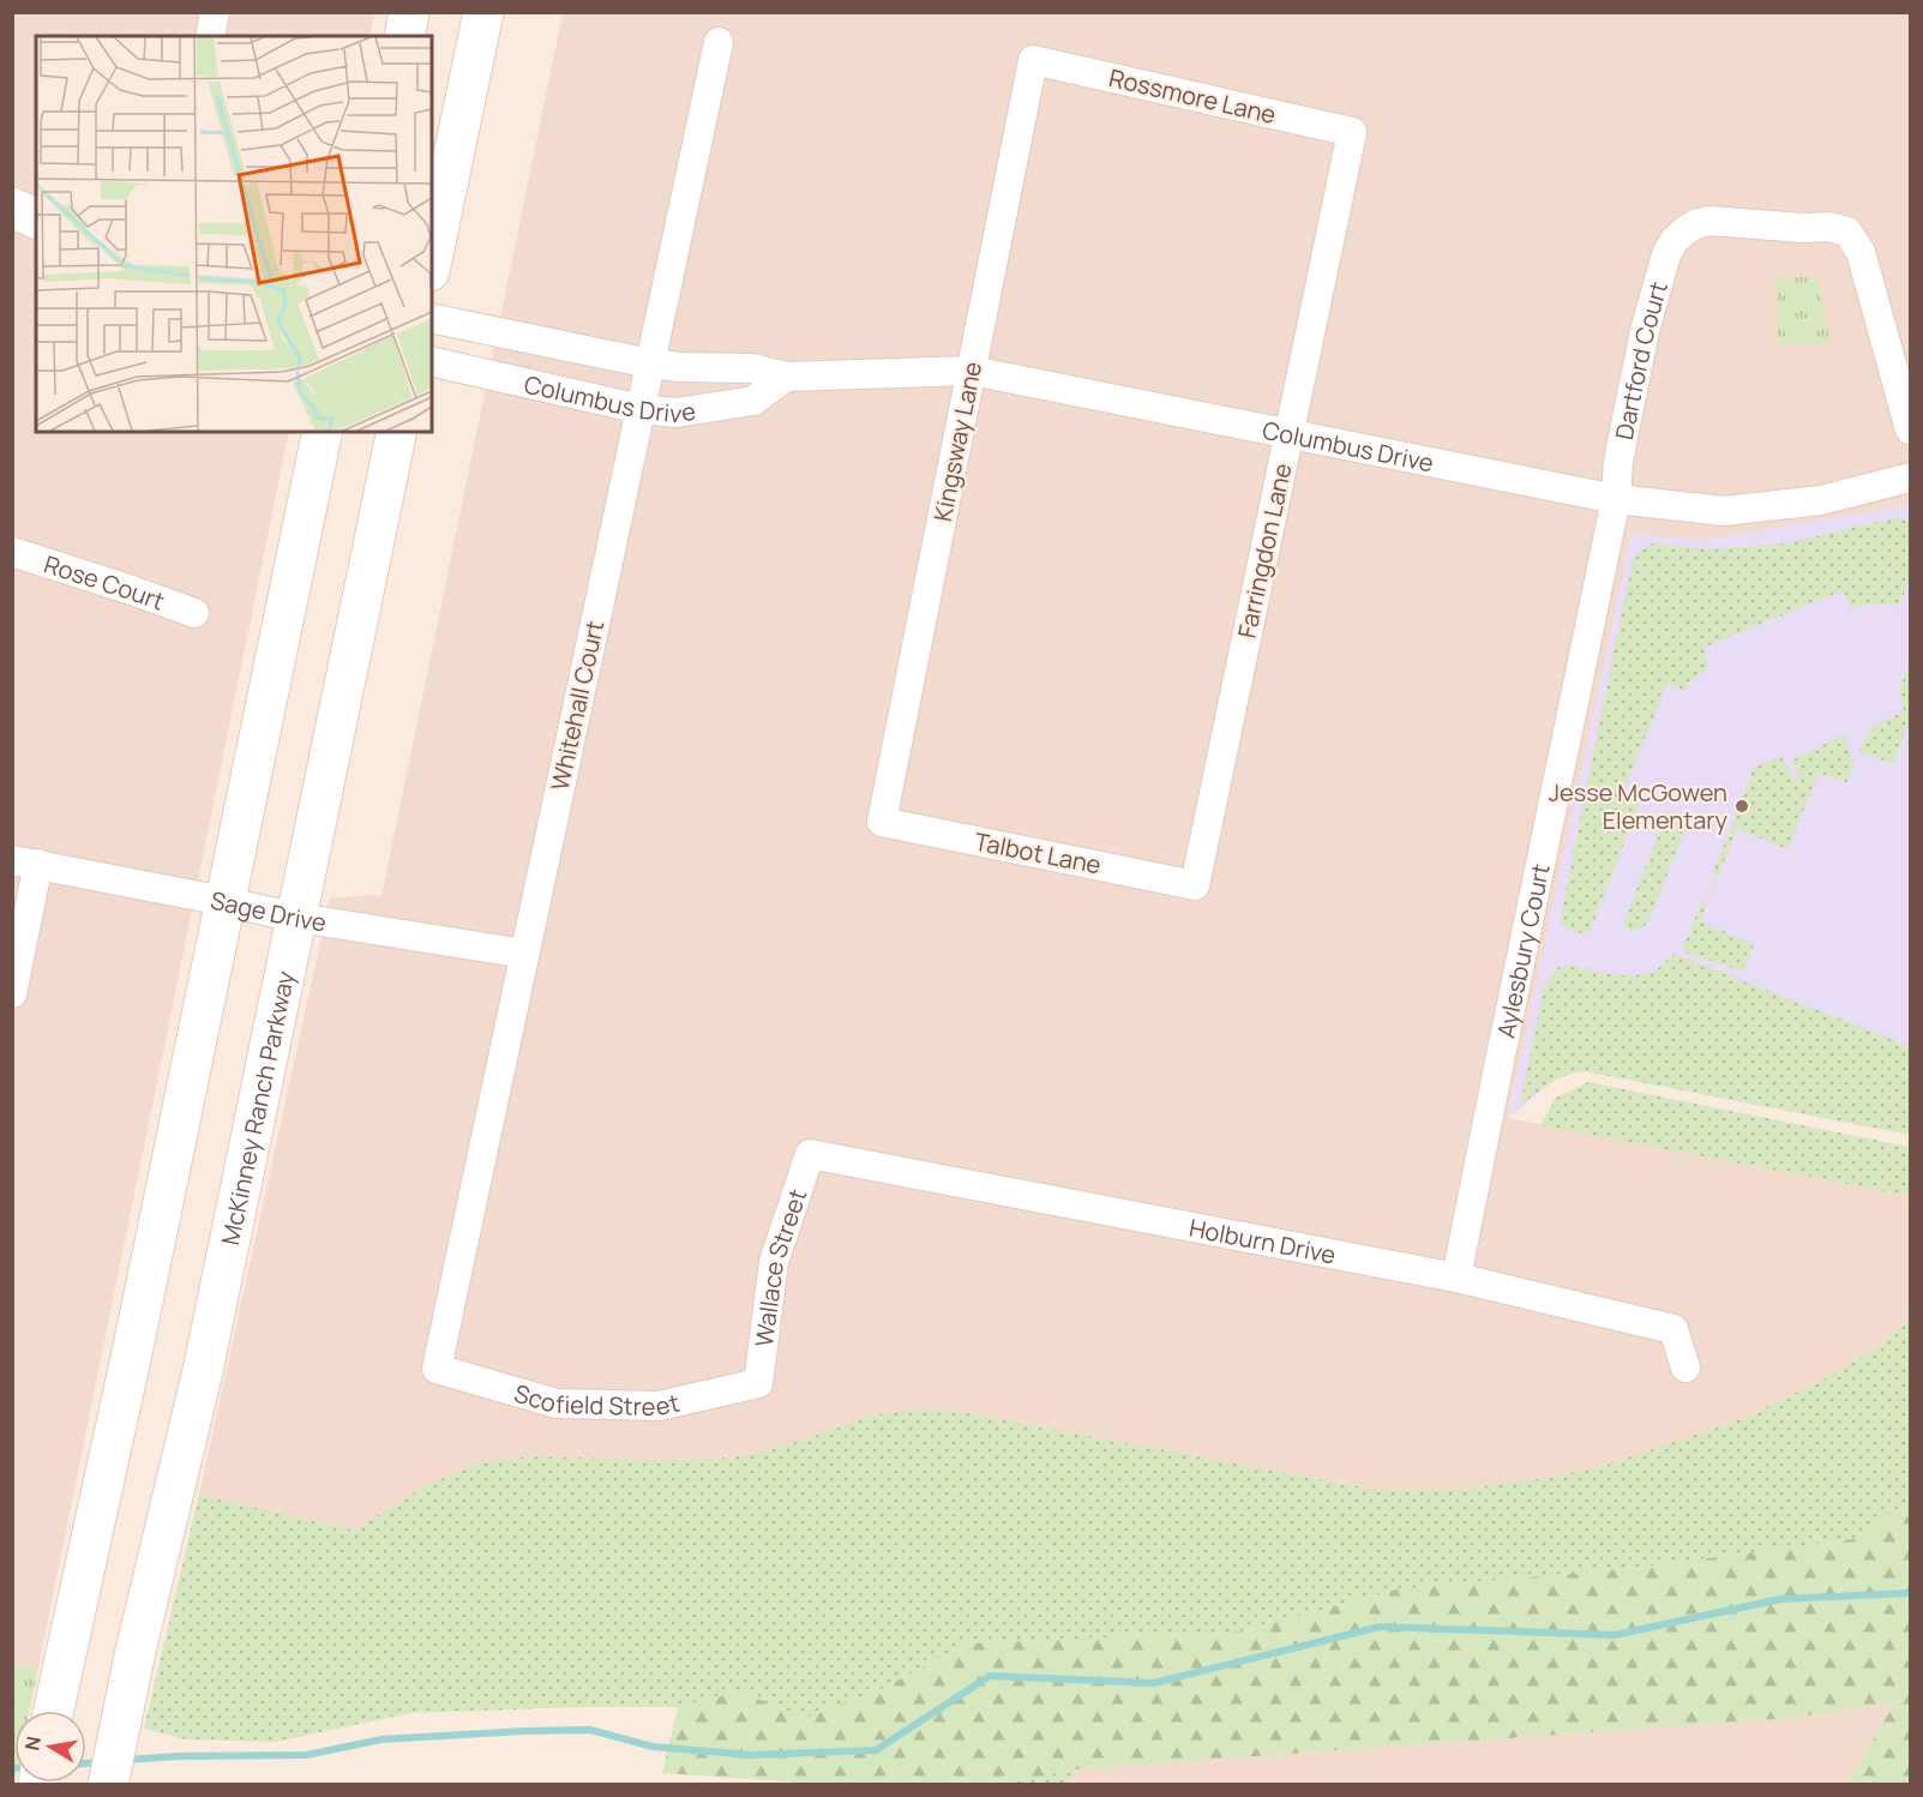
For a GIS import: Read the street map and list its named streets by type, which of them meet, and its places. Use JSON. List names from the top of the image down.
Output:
{
  "streets": {
    "main road": ["McKinney Ranch Parkway"],
    "street": [
      "Rossmore Lane",
      "Dartford Court",
      "Columbus Drive",
      "Kingsway Lane",
      "Farringdon Lane",
      "Rose Court",
      "Whitehall Court",
      "Talbot Lane",
      "Sage Drive",
      "Aylesbury Court",
      "Holburn Drive",
      "Wallace Street",
      "Scofield Street"
    ]
  },
  "crossings": [
    ["Rossmore Lane", "Kingsway Lane"],
    ["Rossmore Lane", "Farringdon Lane"],
    ["Dartford Court", "Columbus Drive"],
    ["Dartford Court", "Aylesbury Court"],
    ["Columbus Drive", "Kingsway Lane"],
    ["Columbus Drive", "Farringdon Lane"],
    ["Columbus Drive", "Whitehall Court"],
    ["Columbus Drive", "Aylesbury Court"],
    ["Kingsway Lane", "Talbot Lane"],
    ["Farringdon Lane", "Talbot Lane"],
    ["Whitehall Court", "Sage Drive"],
    ["Whitehall Court", "Scofield Street"],
    ["Sage Drive", "McKinney Ranch Parkway"],
    ["Aylesbury Court", "Holburn Drive"],
    ["Holburn Drive", "Wallace Street"],
    ["Wallace Street", "Scofield Street"]
  ],
  "places": ["Jesse McGowen Elementary"],
  "north": "left"
}
